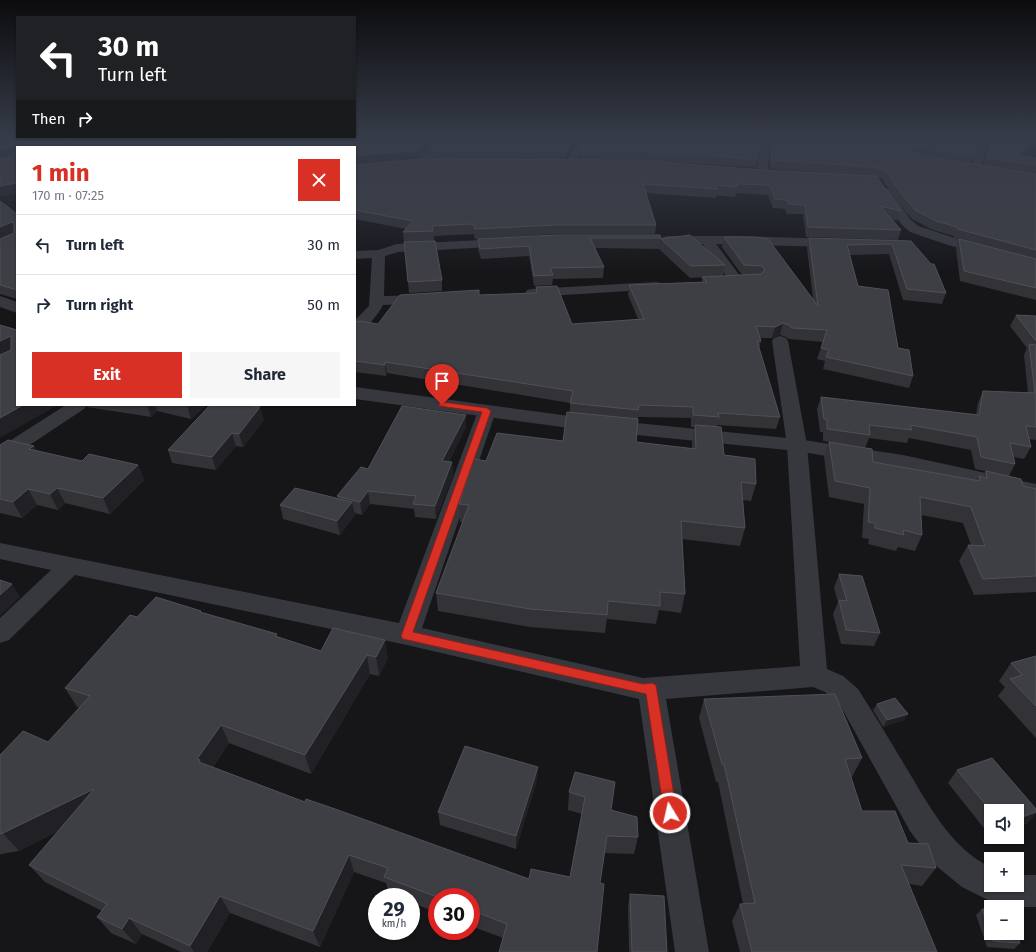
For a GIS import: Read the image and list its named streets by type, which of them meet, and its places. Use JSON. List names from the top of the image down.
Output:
{
  "page": {
    "turn": ["30 m", "Turn left"],
    "then": "Then",
    "heading": ["1 min", "170 m · 07:25"],
    "list": [
      {
        "name": "Turn left",
        "value": "30 m"
      },
      {
        "name": "Turn right",
        "value": "50 m"
      }
    ],
    "buttons": ["Exit", "Share"],
    "map_buttons": ["+", "−"],
    "speed": "29 km/h",
    "limit": "30"
  }
}
